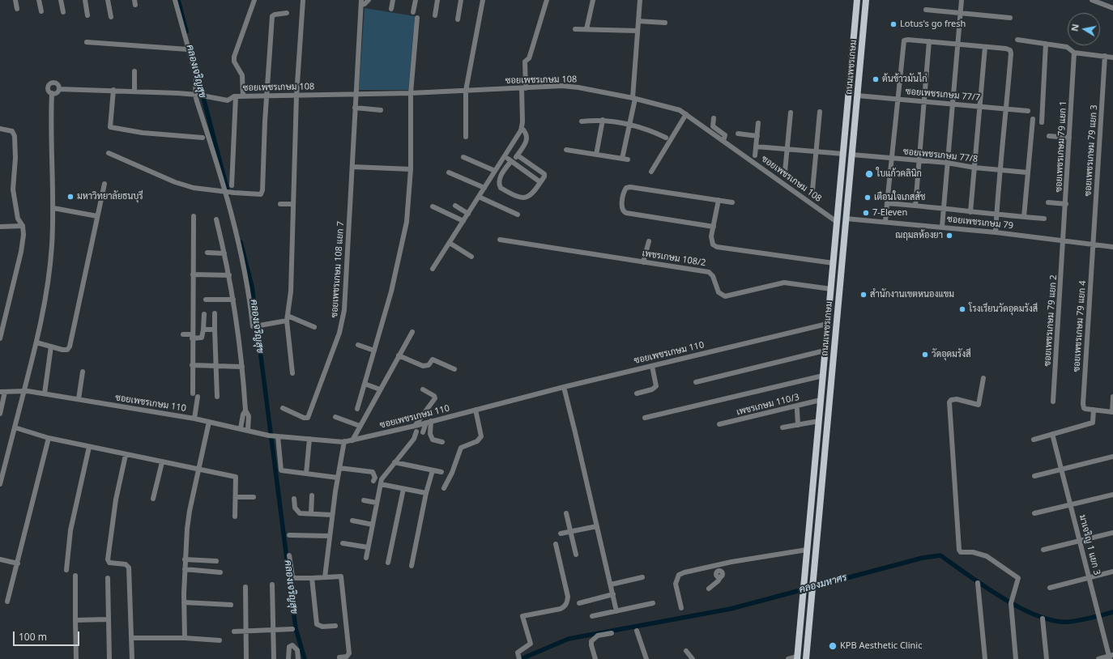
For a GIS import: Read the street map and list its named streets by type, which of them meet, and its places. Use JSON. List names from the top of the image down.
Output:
{
  "streets": {
    "main road": ["ถนนเพชรเกษม"],
    "street": [
      "ซอยเพชรเกษม 108",
      "ซอยเพชรเกษม 77/7",
      "ซอยเพชรเกษม 79 แยก 1",
      "ซอยเพชรเกษม 79 แยก 3",
      "ซอยเพชรเกษม 77/8",
      "ซอยเพชรเกษม 79",
      "เพชรเกษม 108/2",
      "ซอยเพชรเกษม 108 แยก 7",
      "ซอยเพชรเกษม 79 แยก 2",
      "ซอยเพชรเกษม 79 แยก 4",
      "ซอยเพชรเกษม 110",
      "เพชรเกษม 110/3",
      "มาเจริญ 1 แยก 3"
    ]
  },
  "crossings": [
    ["ถนนเพชรเกษม", "ซอยเพชรเกษม 108"],
    ["ถนนเพชรเกษม", "ซอยเพชรเกษม 77/7"],
    ["ถนนเพชรเกษม", "ซอยเพชรเกษม 77/8"],
    ["ถนนเพชรเกษม", "ซอยเพชรเกษม 79"],
    ["ถนนเพชรเกษม", "เพชรเกษม 108/2"],
    ["ถนนเพชรเกษม", "ซอยเพชรเกษม 110"],
    ["ถนนเพชรเกษม", "เพชรเกษม 110/3"],
    ["ซอยเพชรเกษม 79 แยก 1", "ซอยเพชรเกษม 79"],
    ["ซอยเพชรเกษม 79 แยก 1", "ซอยเพชรเกษม 79 แยก 2"],
    ["ซอยเพชรเกษม 79 แยก 3", "ซอยเพชรเกษม 79"],
    ["ซอยเพชรเกษม 79 แยก 3", "ซอยเพชรเกษม 79 แยก 4"],
    ["ซอยเพชรเกษม 79", "ซอยเพชรเกษม 79 แยก 2"],
    ["ซอยเพชรเกษม 79", "ซอยเพชรเกษม 79 แยก 4"]
  ],
  "water": ["คลองเจริญสุข", "คลองมหาศร"],
  "places": [
    "Lotus's go fresh",
    "ต้นข้าวมันไก่",
    "ใบแก้วคลินิก",
    "มหาวิทยาลัยธนบุรี",
    "เตือนใจเภสสัช",
    "7-Eleven",
    "ณฤมลห้องยา",
    "สำนักงานเขตหนองแขม",
    "โรงเรียนวัดอุดมรังสี",
    "วัดอุดมรังสี",
    "KPB Aesthetic Clinic"
  ],
  "scale_bar": "100 m",
  "north": "left"
}
